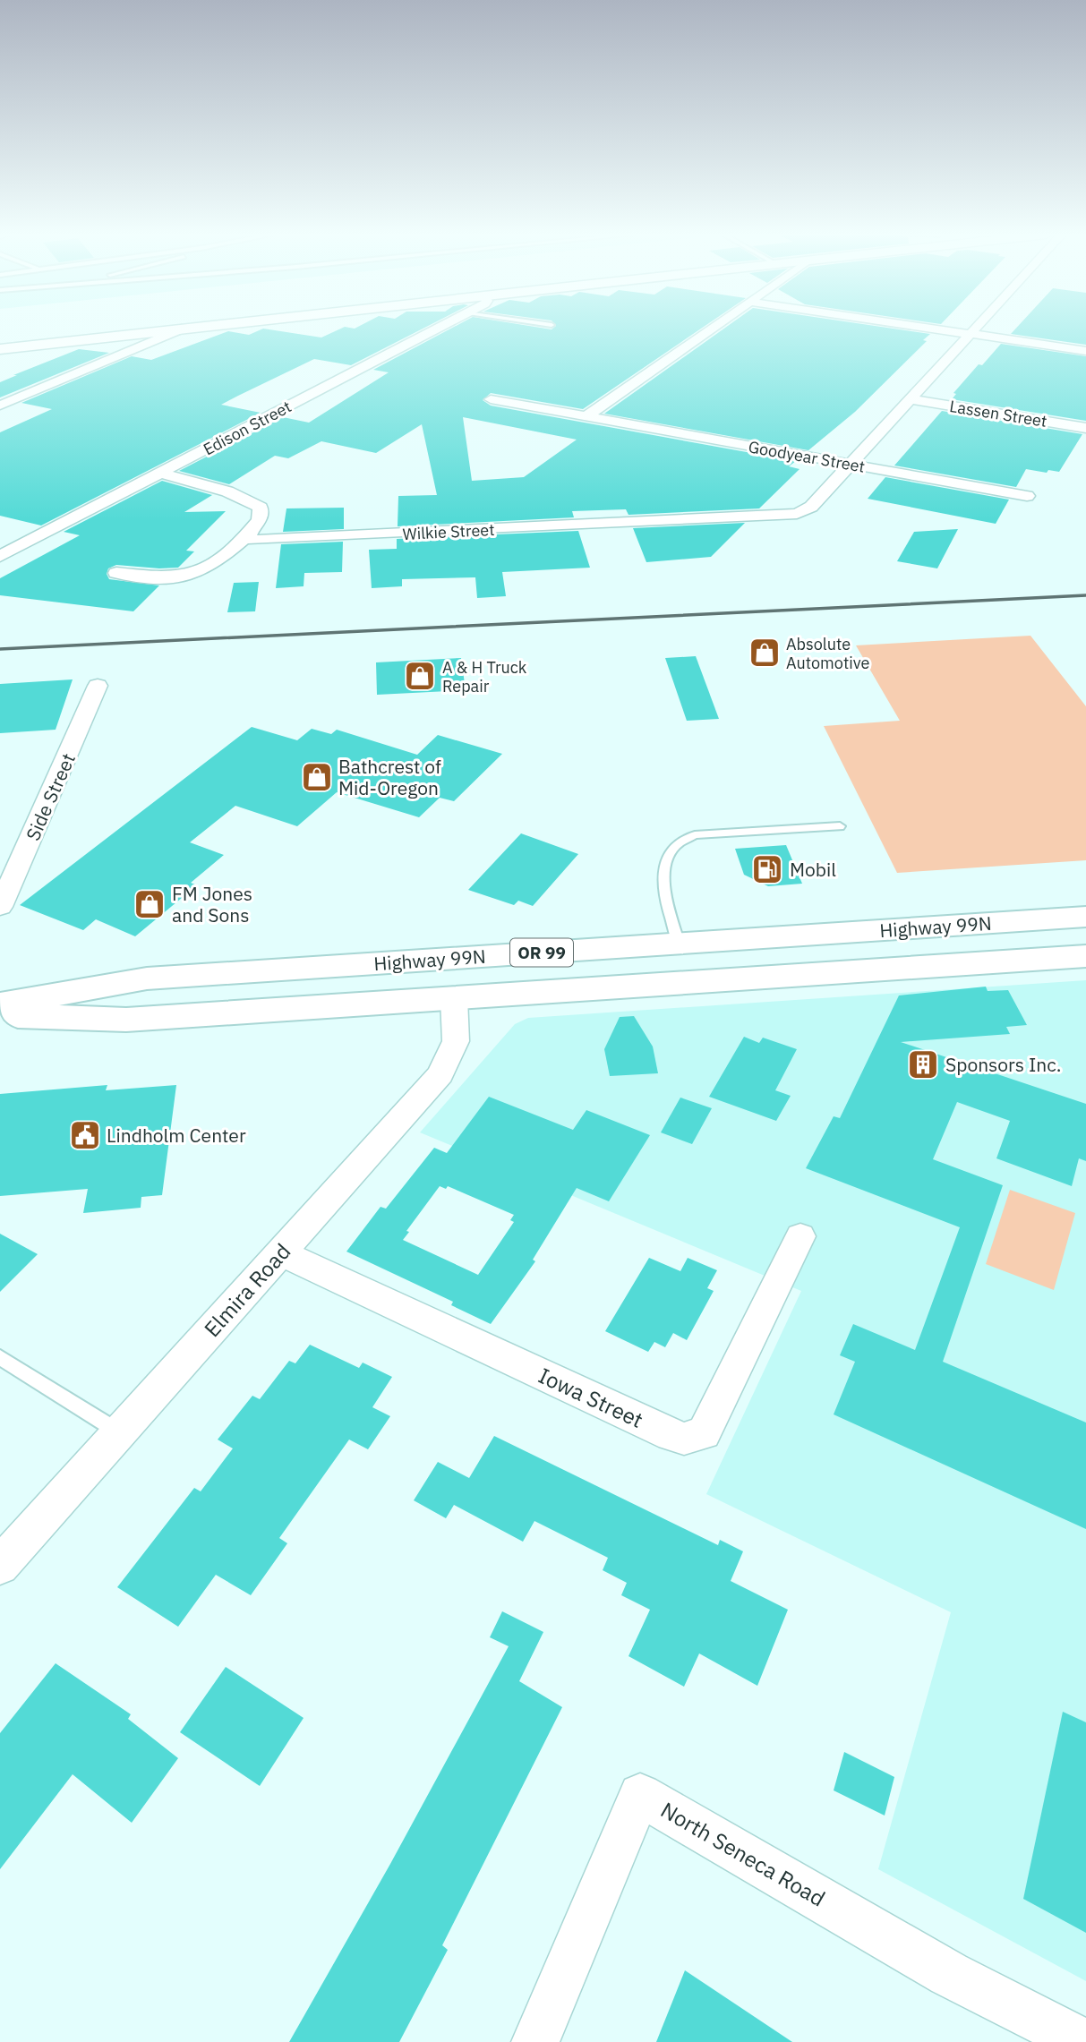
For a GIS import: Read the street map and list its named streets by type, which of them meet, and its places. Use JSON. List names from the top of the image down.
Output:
{
  "streets": {
    "main road": ["Highway 99N", "OR 99"],
    "street": [
      "Lassen Street",
      "Edison Street",
      "Goodyear Street",
      "Wilkie Street",
      "Side Street",
      "Elmira Road",
      "Iowa Street",
      "North Seneca Road"
    ]
  },
  "crossings": [
    ["Goodyear Street", "Wilkie Street"],
    ["Highway 99N", "Elmira Road"],
    ["Elmira Road", "Iowa Street"]
  ],
  "places": {
    "shop": [
      "Absolute Automotive",
      "A & H Truck Repair",
      "Bathcrest of Mid-Oregon",
      "FM Jones and Sons"
    ],
    "fuel station": ["Mobil"],
    "building": ["Sponsors Inc."],
    "public building": ["Lindholm Center"]
  }
}
